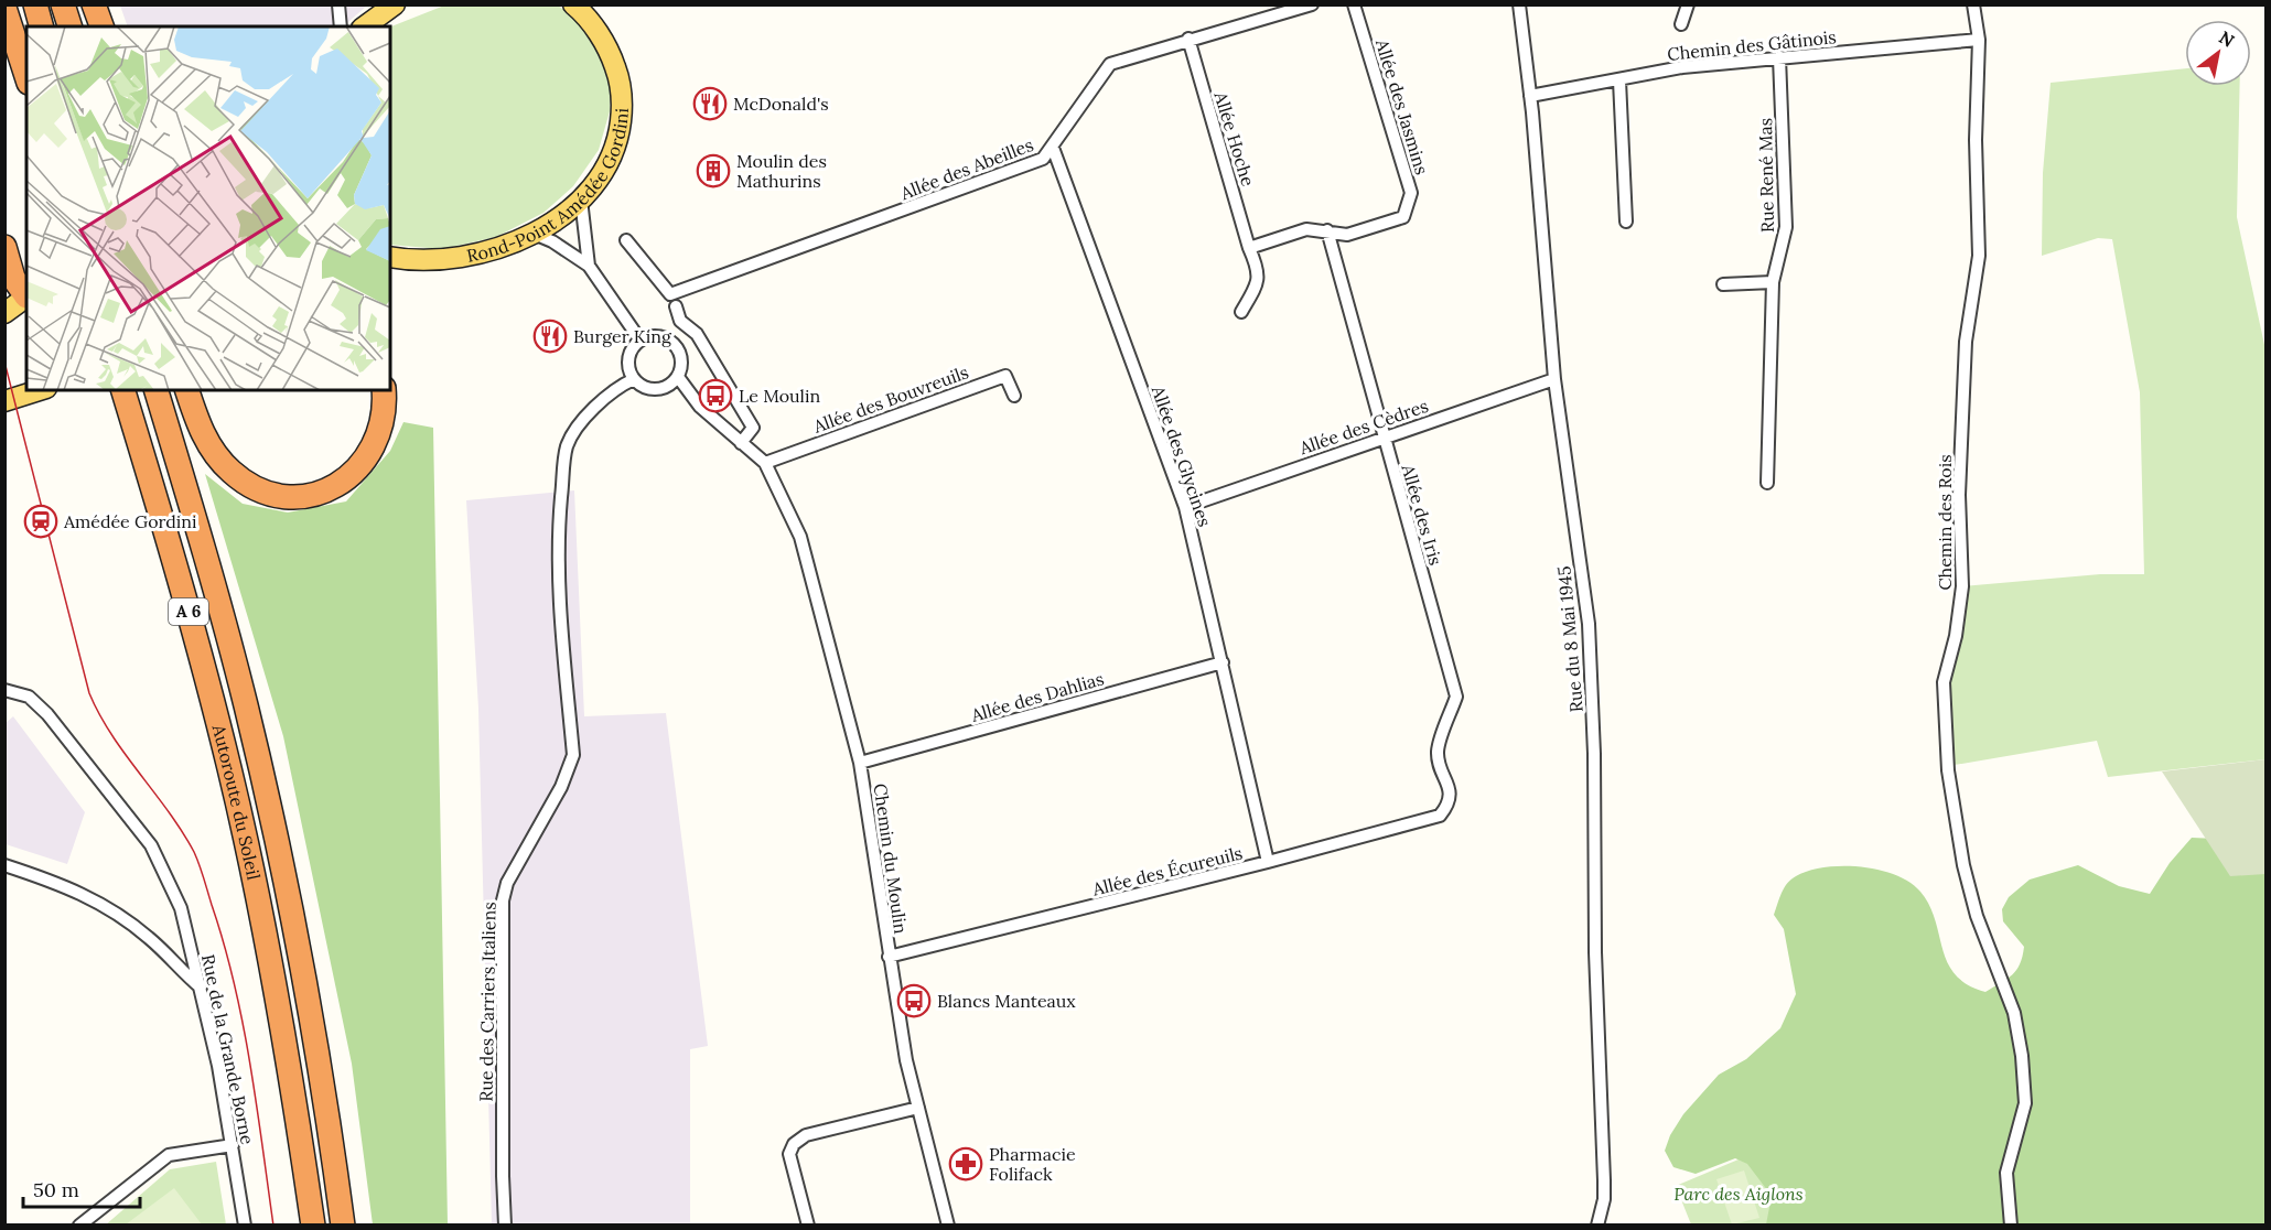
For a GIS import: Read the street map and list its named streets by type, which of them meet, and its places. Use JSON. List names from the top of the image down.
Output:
{
  "streets": {
    "highway": ["A 6", "Autoroute du Soleil"],
    "main road": ["Rond-Point Amédée Gordini"],
    "street": [
      "Chemin des Gâtinois",
      "Allée des Jasmins",
      "Allée Hoche",
      "Allée des Abeilles",
      "Rue René Mas",
      "Allée des Bouvreuils",
      "Allée des Cèdres",
      "Allée des Glycines",
      "Allée des Iris",
      "Chemin des Rois",
      "Rue du 8 Mai 1945",
      "Allée des Dahlias",
      "Chemin du Moulin",
      "Allée des Écureuils",
      "Rue des Carriers Italiens",
      "Rue de la Grande Borne"
    ]
  },
  "crossings": [
    ["Chemin des Gâtinois", "Rue René Mas"],
    ["Chemin des Gâtinois", "Chemin des Rois"],
    ["Chemin des Gâtinois", "Rue du 8 Mai 1945"],
    ["Allée des Jasmins", "Allée des Iris"],
    ["Allée Hoche", "Allée des Abeilles"],
    ["Allée des Abeilles", "Allée des Glycines"],
    ["Allée des Bouvreuils", "Chemin du Moulin"],
    ["Allée des Cèdres", "Allée des Glycines"],
    ["Allée des Cèdres", "Allée des Iris"],
    ["Allée des Cèdres", "Rue du 8 Mai 1945"],
    ["Allée des Glycines", "Allée des Dahlias"],
    ["Allée des Glycines", "Allée des Écureuils"],
    ["Allée des Iris", "Allée des Écureuils"],
    ["Allée des Dahlias", "Chemin du Moulin"],
    ["Chemin du Moulin", "Allée des Écureuils"]
  ],
  "parks": ["Parc des Aiglons"],
  "places": {
    "restaurant": ["McDonald's", "Burger King"],
    "building": ["Moulin des Mathurins"],
    "bus stop": ["Le Moulin", "Blancs Manteaux"],
    "station": ["Amédée Gordini"],
    "pharmacy": ["Pharmacie Folifack"]
  },
  "scale_bar": "50 m",
  "north": "top right"
}
